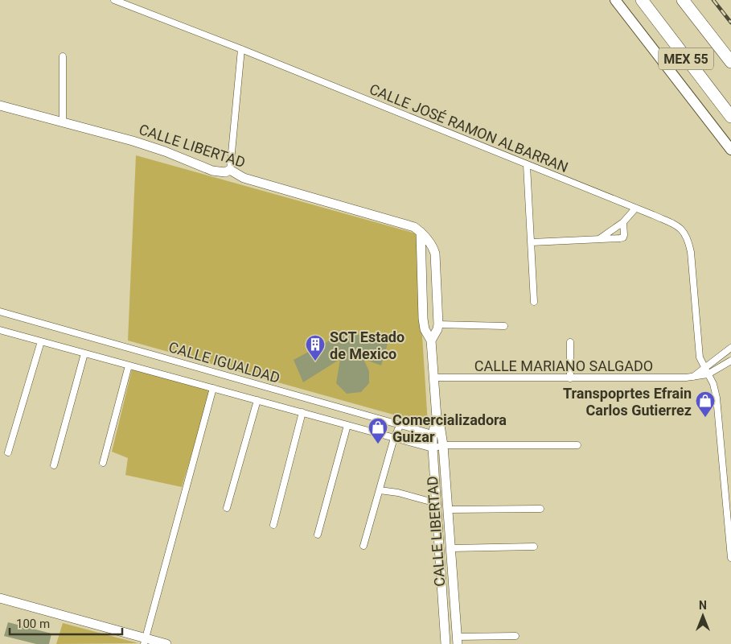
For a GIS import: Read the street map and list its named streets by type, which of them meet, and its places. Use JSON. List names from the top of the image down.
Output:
{
  "streets": {
    "highway": ["MEX 55"],
    "main road": ["CALLE LIBERTAD"],
    "street": ["CALLE JOSÉ RAMON ALBARRAN", "CALLE IGUALDAD", "CALLE MARIANO SALGADO"]
  },
  "crossings": [
    ["CALLE JOSÉ RAMON ALBARRAN", "CALLE MARIANO SALGADO"],
    ["CALLE LIBERTAD", "CALLE IGUALDAD"],
    ["CALLE LIBERTAD", "CALLE MARIANO SALGADO"]
  ],
  "places": {
    "building": ["SCT Estado de Mexico"],
    "shop": ["Transpoprtes Efrain Carlos Gutierrez", "Comercializadora Guizar"]
  },
  "scale_bar": "100 m",
  "north": "top"
}
